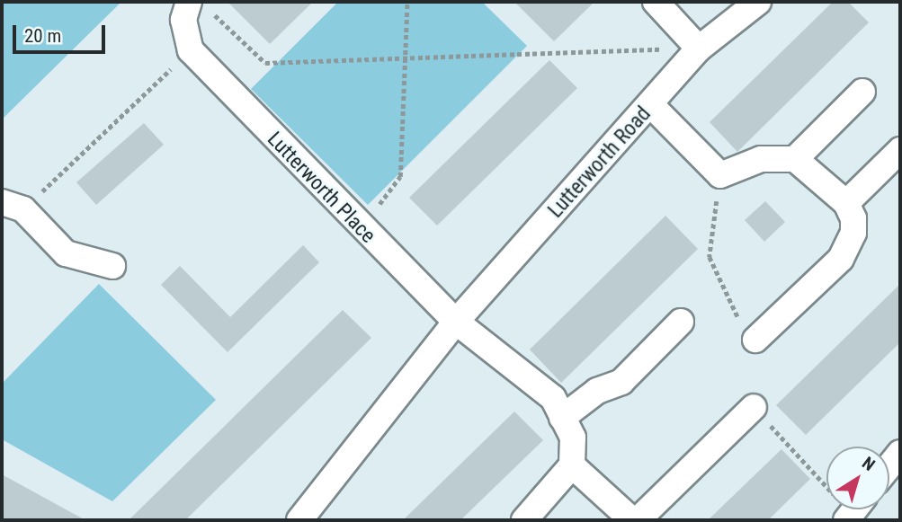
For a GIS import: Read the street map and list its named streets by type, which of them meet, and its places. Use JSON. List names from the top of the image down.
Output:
{
  "streets": {
    "street": ["Lutterworth Road", "Lutterworth Place"]
  },
  "crossings": [
    ["Lutterworth Road", "Lutterworth Place"]
  ],
  "scale_bar": "20 m",
  "north": "top right"
}
